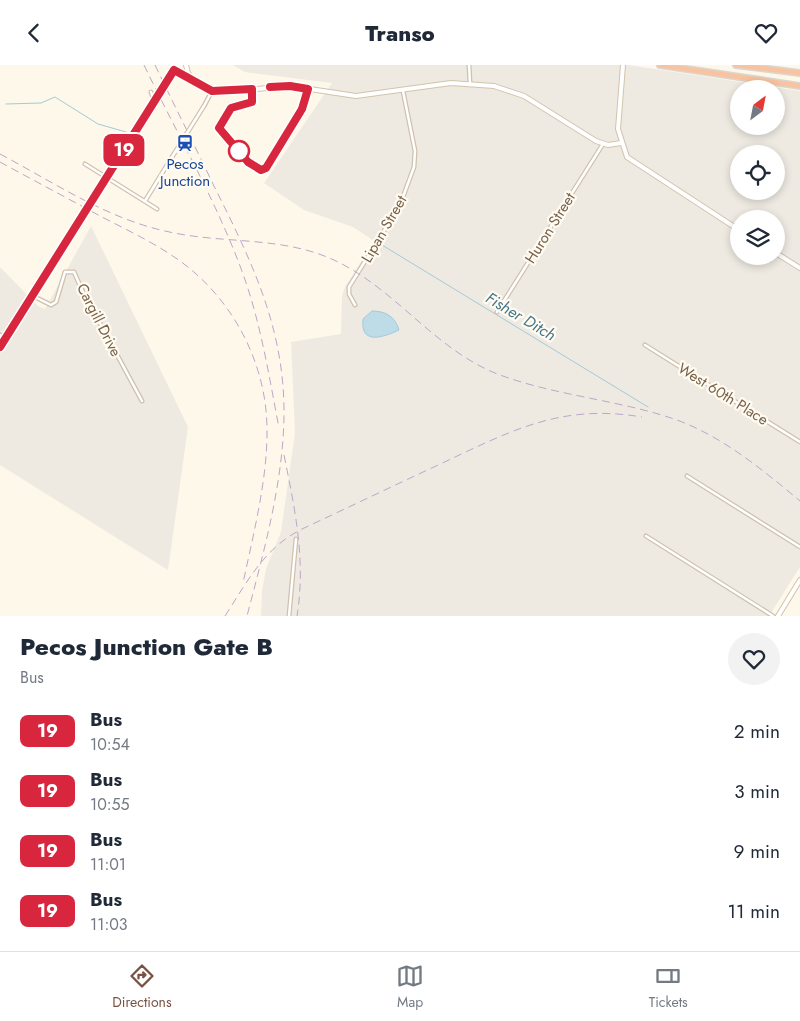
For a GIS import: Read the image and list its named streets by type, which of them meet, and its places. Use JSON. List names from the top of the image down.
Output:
{
  "streets": {
    "street": [
      "Huron Street",
      "Lipan Street",
      "Cargill Drive",
      "West 60th Place"
    ]
  },
  "water": ["Fisher Ditch"],
  "places": {
    "station": ["Pecos Junction"]
  },
  "lines": ["bus line 19"],
  "north": "top right",
  "page": {
    "header": "Transo",
    "on_map": "19",
    "heading": ["Pecos Junction Gate B", "Bus"],
    "list": [
      {
        "mark": "19",
        "name": "Bus",
        "note": "10:54",
        "value": "2 min"
      },
      {
        "mark": "19",
        "name": "Bus",
        "note": "10:55",
        "value": "3 min"
      },
      {
        "mark": "19",
        "name": "Bus",
        "note": "11:01",
        "value": "9 min"
      },
      {
        "mark": "19",
        "name": "Bus",
        "note": "11:03",
        "value": "11 min"
      }
    ],
    "tabs": ["Directions", "Map", "Tickets"]
  }
}
